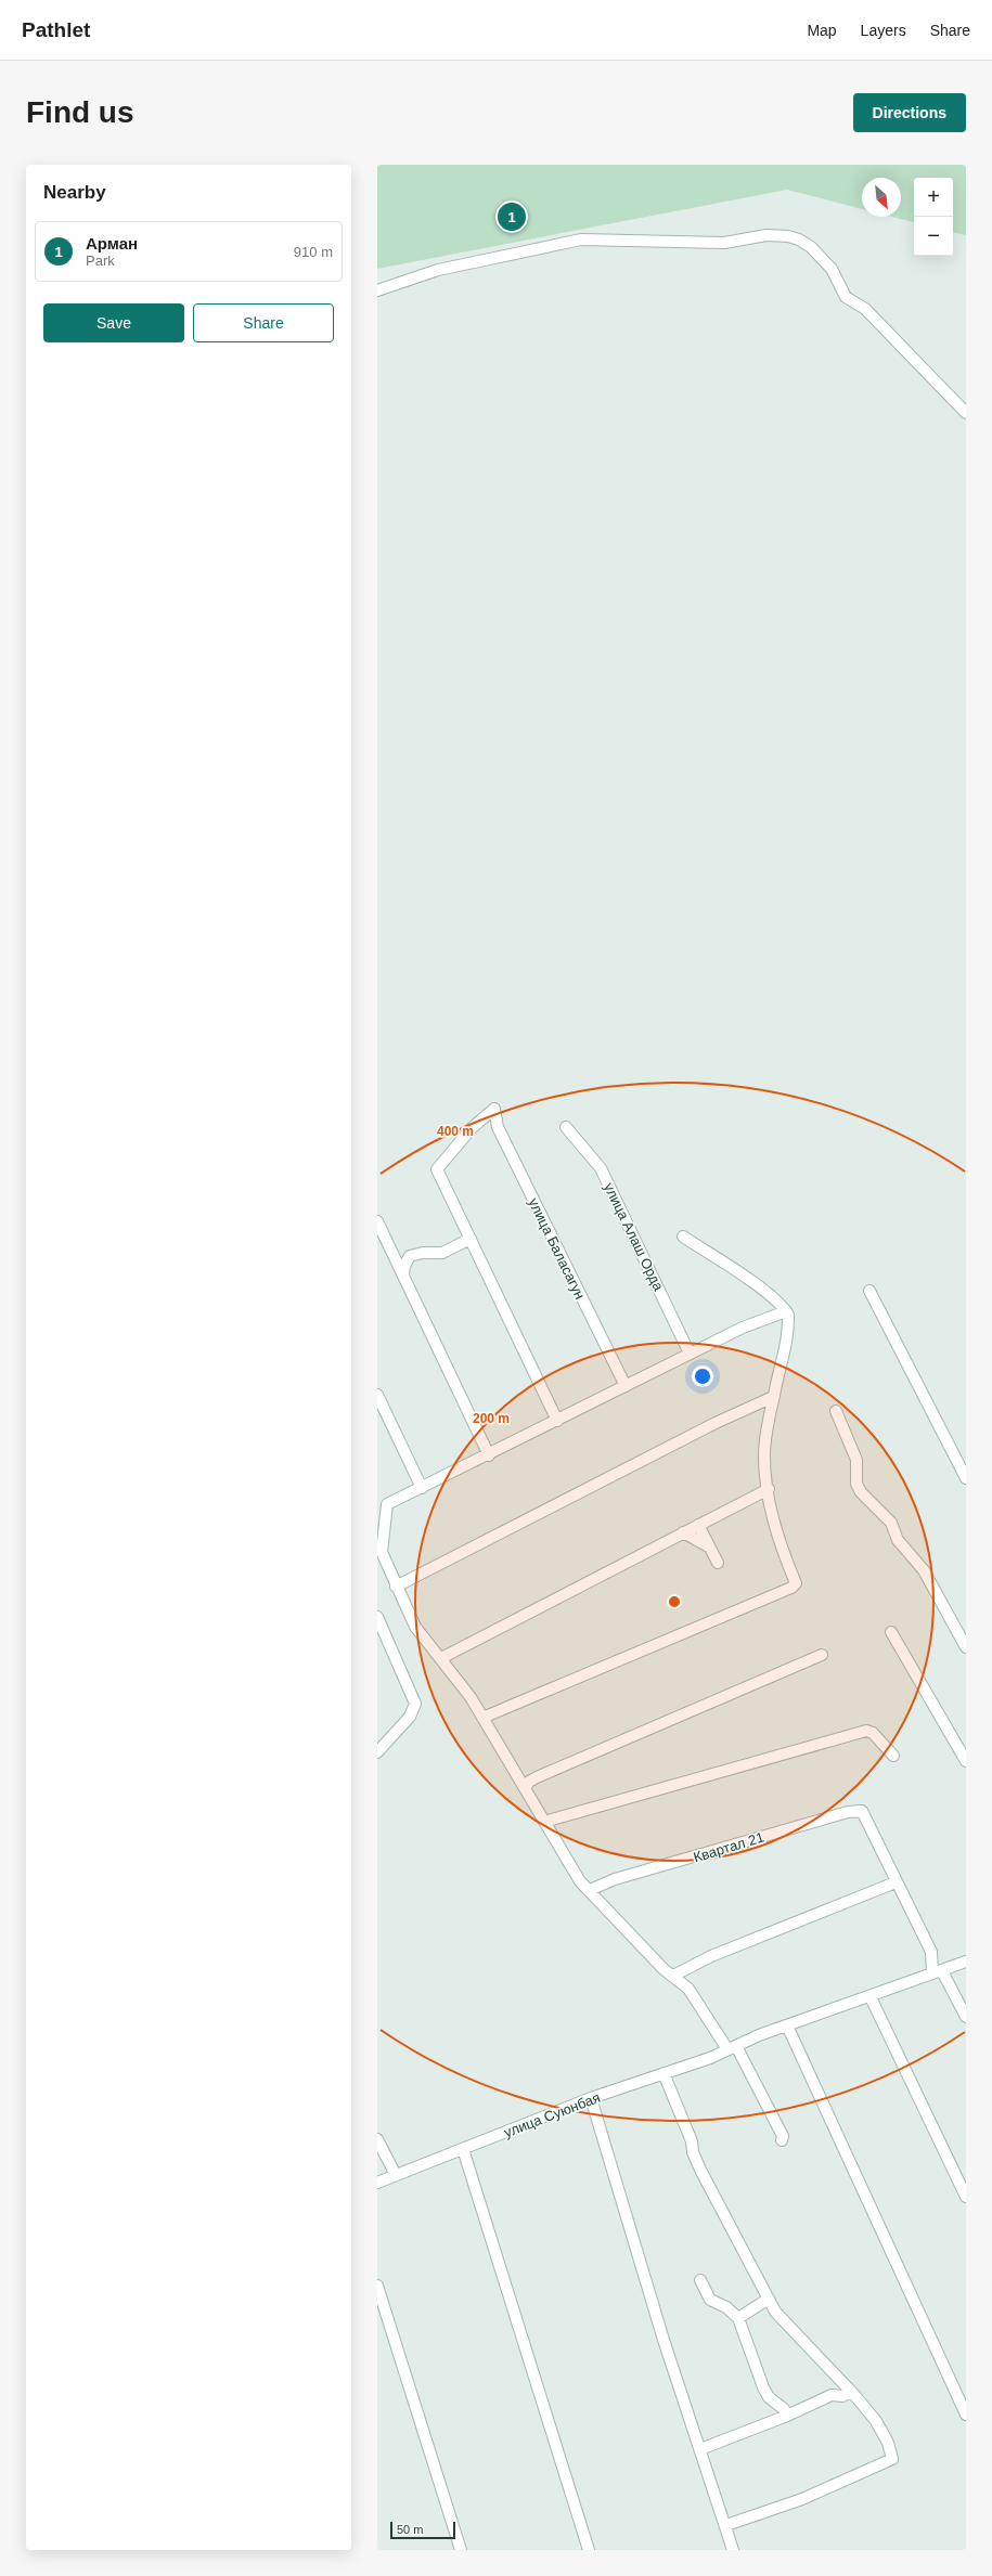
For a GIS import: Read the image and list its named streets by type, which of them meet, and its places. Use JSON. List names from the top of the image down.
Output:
{
  "streets": {
    "street": [
      "улица Алаш Орда",
      "улица Баласагун",
      "Квартал 21",
      "улица Суюнбая"
    ]
  },
  "scale_bar": "50 m",
  "north": "bottom right",
  "page": {
    "header": "Pathlet",
    "nav": ["Map", "Layers", "Share"],
    "buttons": [
      "Directions",
      ["Save", "Share"]
    ],
    "title": "Find us",
    "heading": "Nearby",
    "map_buttons": ["+", "−"],
    "pins": "1",
    "list": [
      {
        "mark": "1",
        "name": "Арман",
        "note": "Park",
        "value": "910 m"
      }
    ],
    "scale": "50 m"
  },
  "rings": ["400 m", "200 m"]
}
